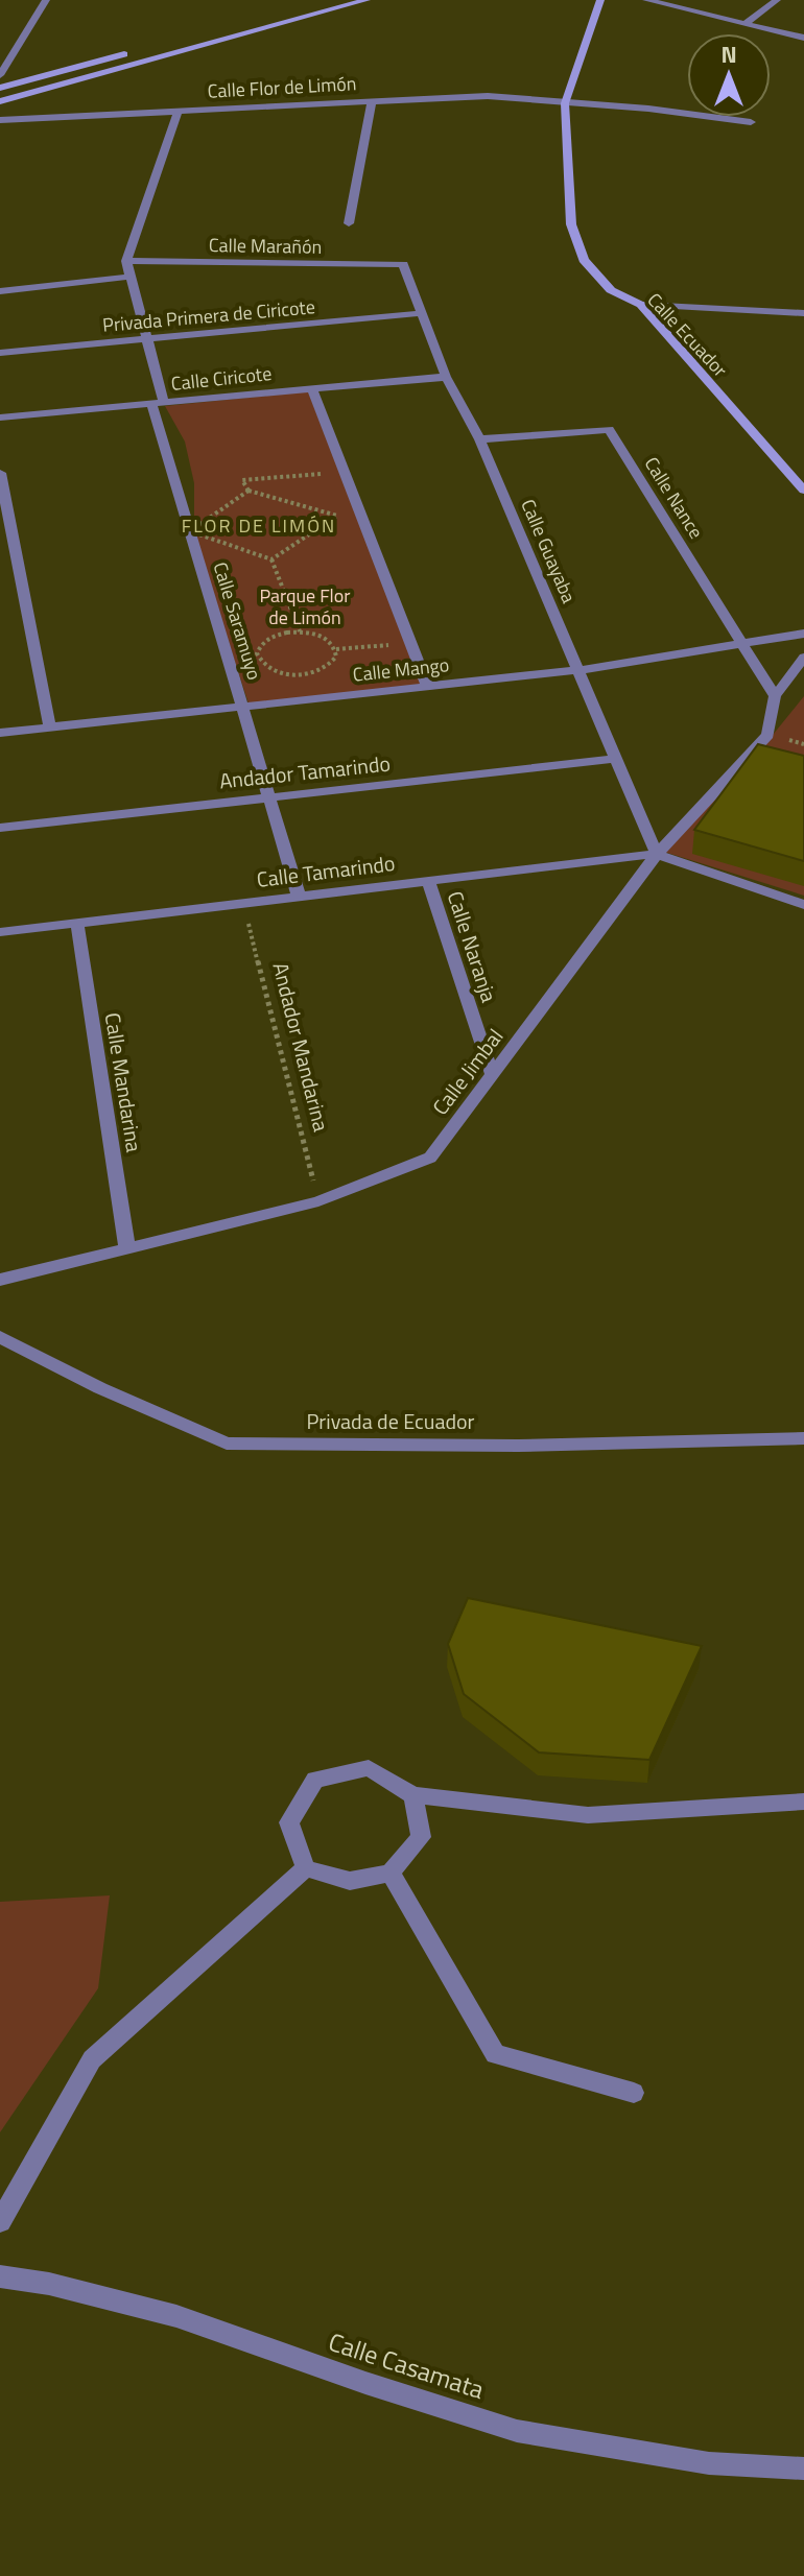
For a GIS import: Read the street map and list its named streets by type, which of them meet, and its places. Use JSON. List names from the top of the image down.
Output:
{
  "streets": {
    "street": [
      "Calle Flor de Limón",
      "Calle Marañón",
      "Privada Primera de Ciricote",
      "Calle Ecuador",
      "Calle Ciricote",
      "Calle Nance",
      "Calle Guayaba",
      "Calle Saramuyo",
      "Calle Mango",
      "Andador Tamarindo",
      "Calle Tamarindo",
      "Calle Naranja",
      "Calle Jimbal",
      "Calle Mandarina",
      "Privada de Ecuador",
      "Calle Casamata"
    ],
    "path": ["Andador Mandarina"]
  },
  "crossings": [
    ["Calle Flor de Limón", "Calle Ecuador"],
    ["Calle Marañón", "Calle Guayaba"],
    ["Calle Marañón", "Calle Saramuyo"],
    ["Privada Primera de Ciricote", "Calle Guayaba"],
    ["Privada Primera de Ciricote", "Calle Saramuyo"],
    ["Calle Ciricote", "Calle Guayaba"],
    ["Calle Ciricote", "Calle Saramuyo"],
    ["Calle Nance", "Calle Guayaba"],
    ["Calle Nance", "Calle Mango"],
    ["Calle Nance", "Calle Jimbal"],
    ["Calle Guayaba", "Calle Mango"],
    ["Calle Guayaba", "Andador Tamarindo"],
    ["Calle Guayaba", "Calle Tamarindo"],
    ["Calle Guayaba", "Calle Jimbal"],
    ["Calle Saramuyo", "Calle Mango"],
    ["Calle Tamarindo", "Calle Naranja"],
    ["Calle Tamarindo", "Andador Mandarina"],
    ["Calle Tamarindo", "Calle Jimbal"],
    ["Calle Tamarindo", "Calle Mandarina"],
    ["Calle Naranja", "Calle Jimbal"],
    ["Andador Mandarina", "Calle Jimbal"],
    ["Calle Jimbal", "Calle Mandarina"]
  ],
  "districts": ["FLOR DE LIMÓN"],
  "parks": ["Parque Flor de Limón"],
  "north": "top"
}
